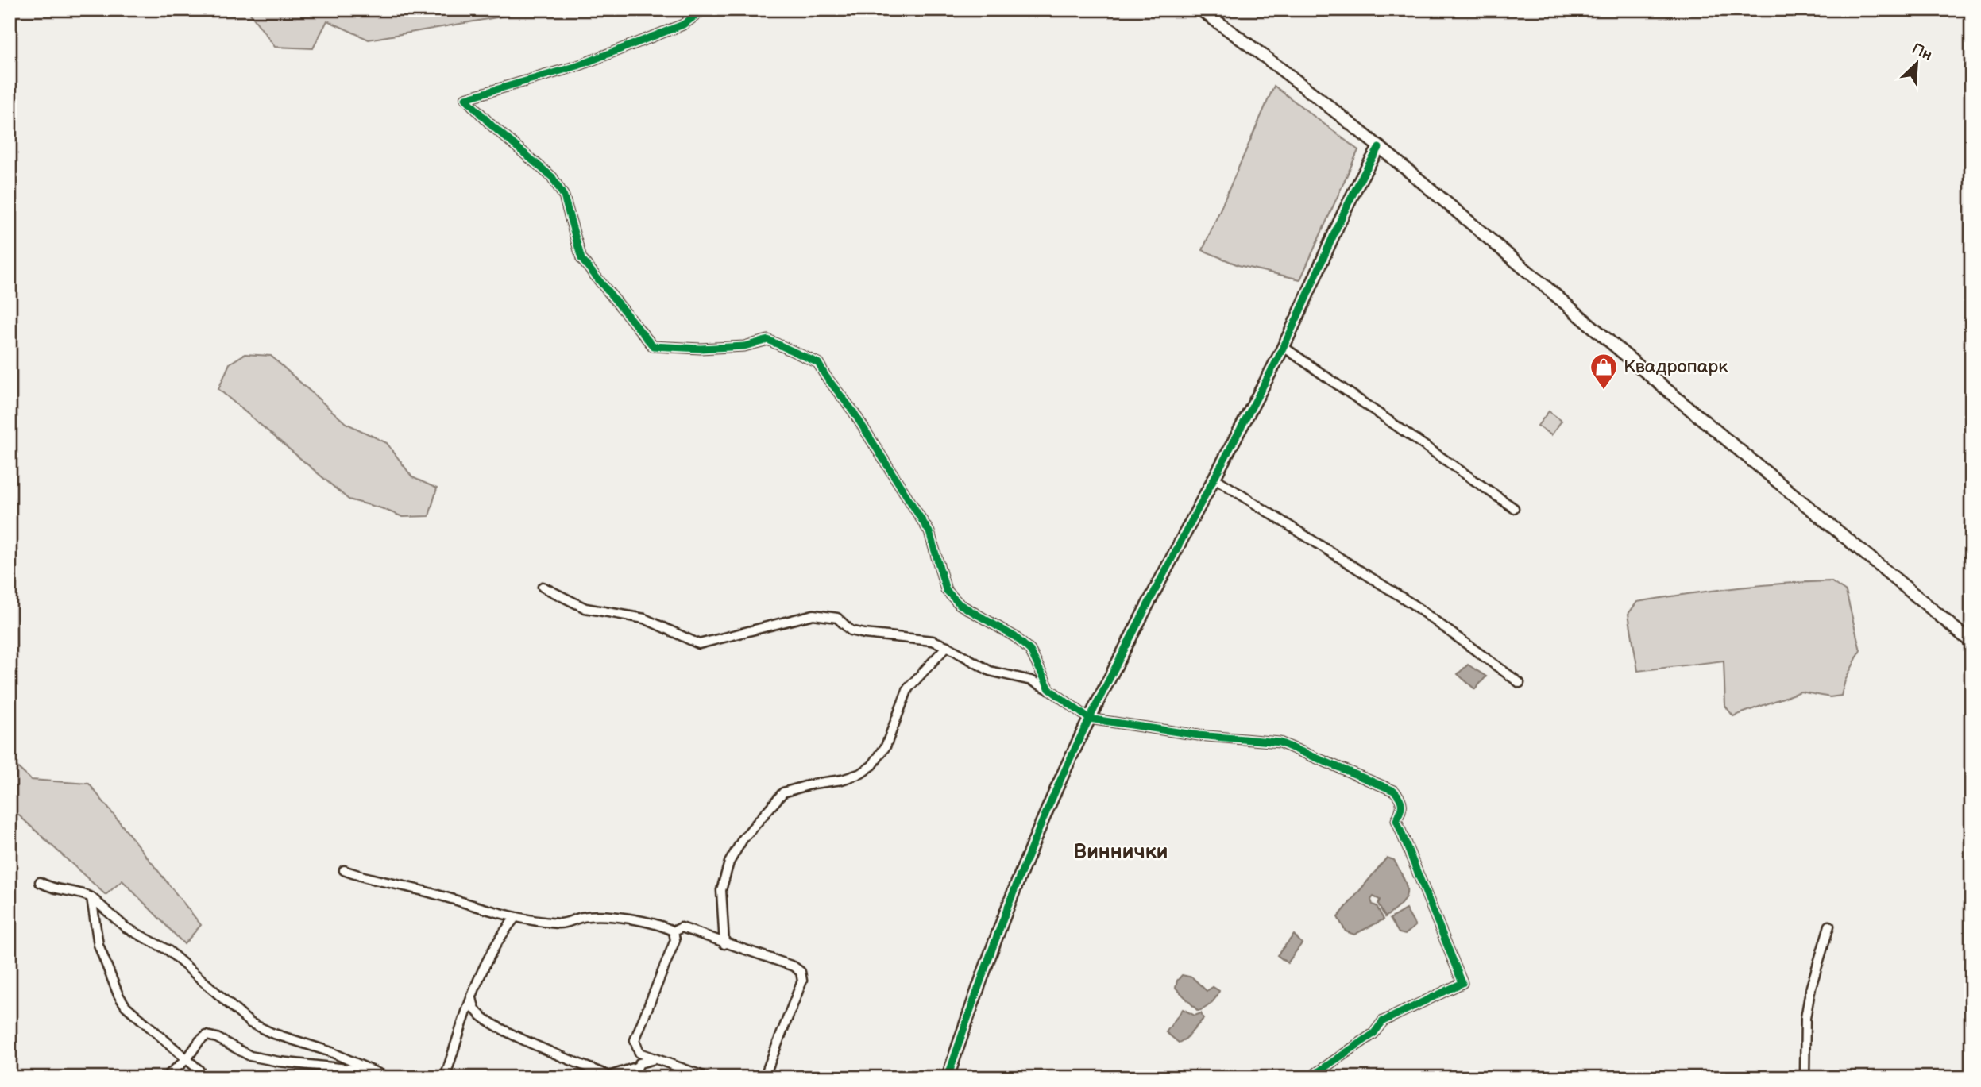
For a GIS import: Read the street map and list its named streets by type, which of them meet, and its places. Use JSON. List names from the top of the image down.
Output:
{
  "districts": ["Виннички"],
  "places": {
    "shop": ["Квадропарк"]
  },
  "north": "top right"
}
